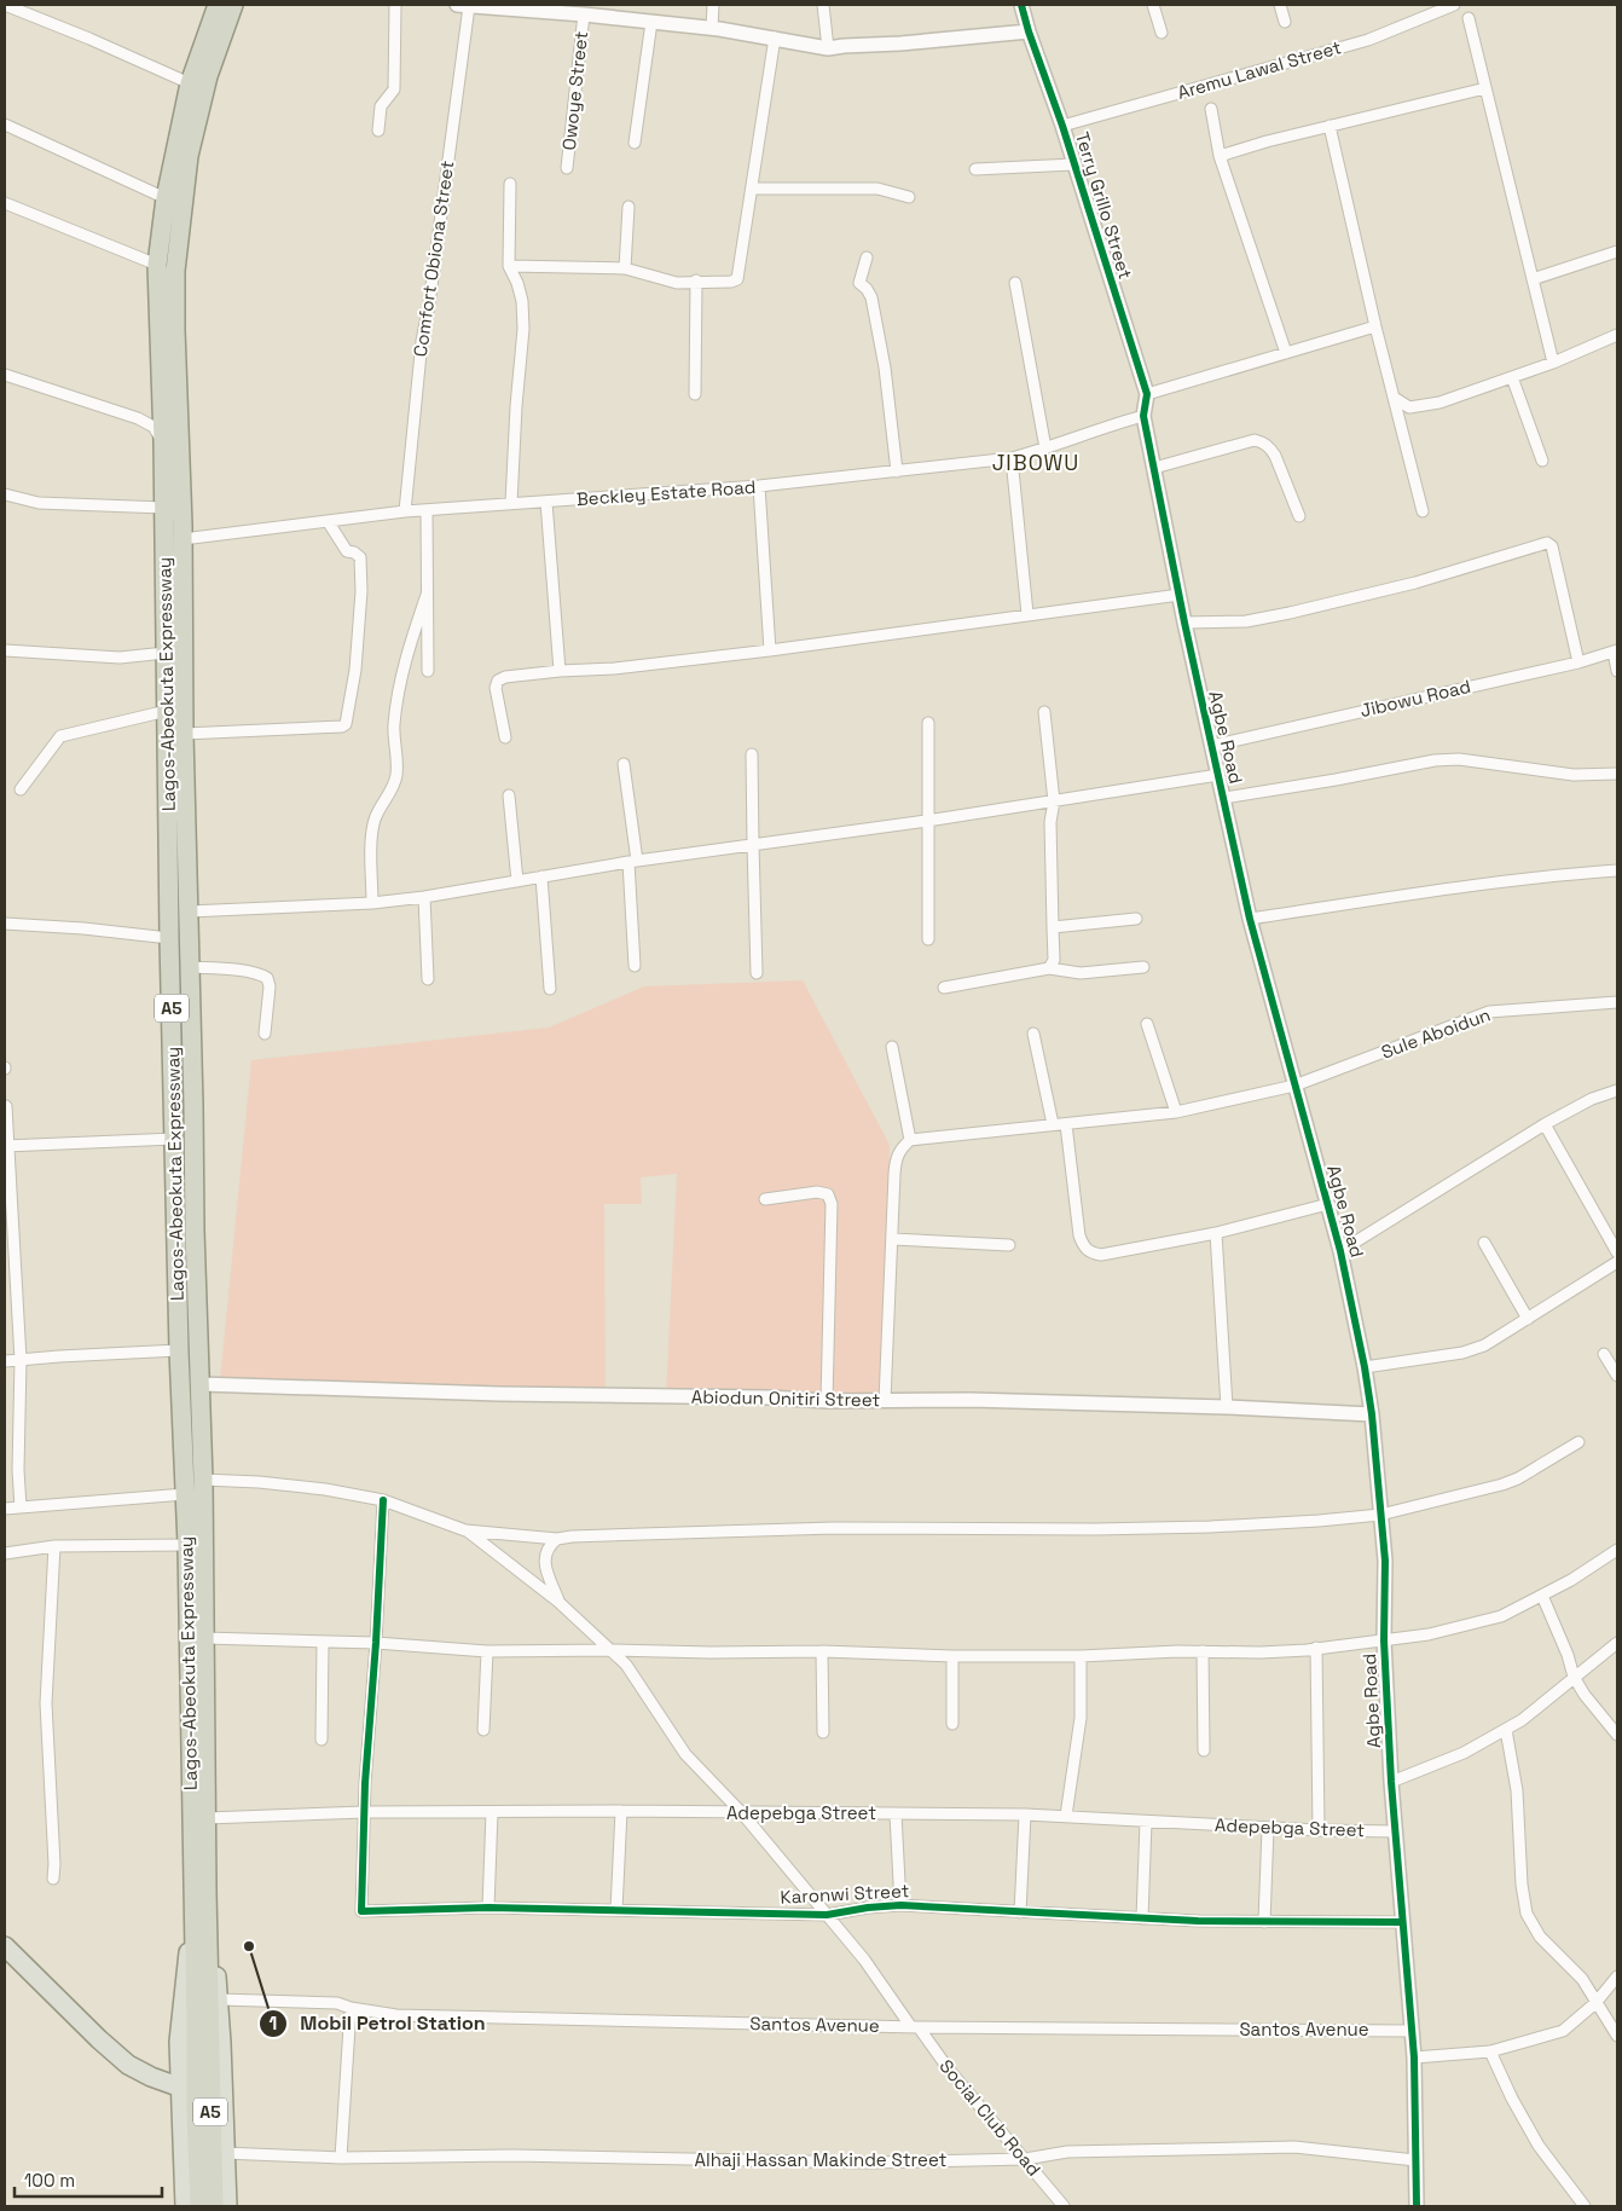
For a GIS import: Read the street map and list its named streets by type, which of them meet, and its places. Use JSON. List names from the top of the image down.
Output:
{
  "streets": {
    "highway": ["Lagos-Abeokuta Expressway", "A5"],
    "street": [
      "Aremu Lawal Street",
      "Owoye Street",
      "Terry Grillo Street",
      "Comfort Obiona Street",
      "Beckley Estate Road",
      "Jibowu Road",
      "Agbe Road",
      "Sule Aboidun",
      "Abiodun Onitiri Street",
      "Adepebga Street",
      "Karonwi Street",
      "Santos Avenue",
      "Social Club Road",
      "Alhaji Hassan Makinde Street"
    ]
  },
  "crossings": [
    ["Aremu Lawal Street", "Terry Grillo Street"],
    ["Terry Grillo Street", "Beckley Estate Road"],
    ["Terry Grillo Street", "Agbe Road"],
    ["Comfort Obiona Street", "Beckley Estate Road"],
    ["Beckley Estate Road", "Lagos-Abeokuta Expressway"],
    ["Beckley Estate Road", "Agbe Road"],
    ["Lagos-Abeokuta Expressway", "Abiodun Onitiri Street"],
    ["Lagos-Abeokuta Expressway", "Adepebga Street"],
    ["Jibowu Road", "Agbe Road"],
    ["Agbe Road", "Sule Aboidun"],
    ["Agbe Road", "Abiodun Onitiri Street"],
    ["Agbe Road", "Adepebga Street"],
    ["Agbe Road", "Karonwi Street"],
    ["Agbe Road", "Santos Avenue"],
    ["Agbe Road", "Alhaji Hassan Makinde Street"],
    ["Adepebga Street", "Karonwi Street"],
    ["Adepebga Street", "Social Club Road"],
    ["Karonwi Street", "Social Club Road"],
    ["Santos Avenue", "Social Club Road"],
    ["Social Club Road", "Alhaji Hassan Makinde Street"]
  ],
  "districts": ["JIBOWU"],
  "places": ["Mobil Petrol Station"],
  "scale_bar": "100 m"
}
